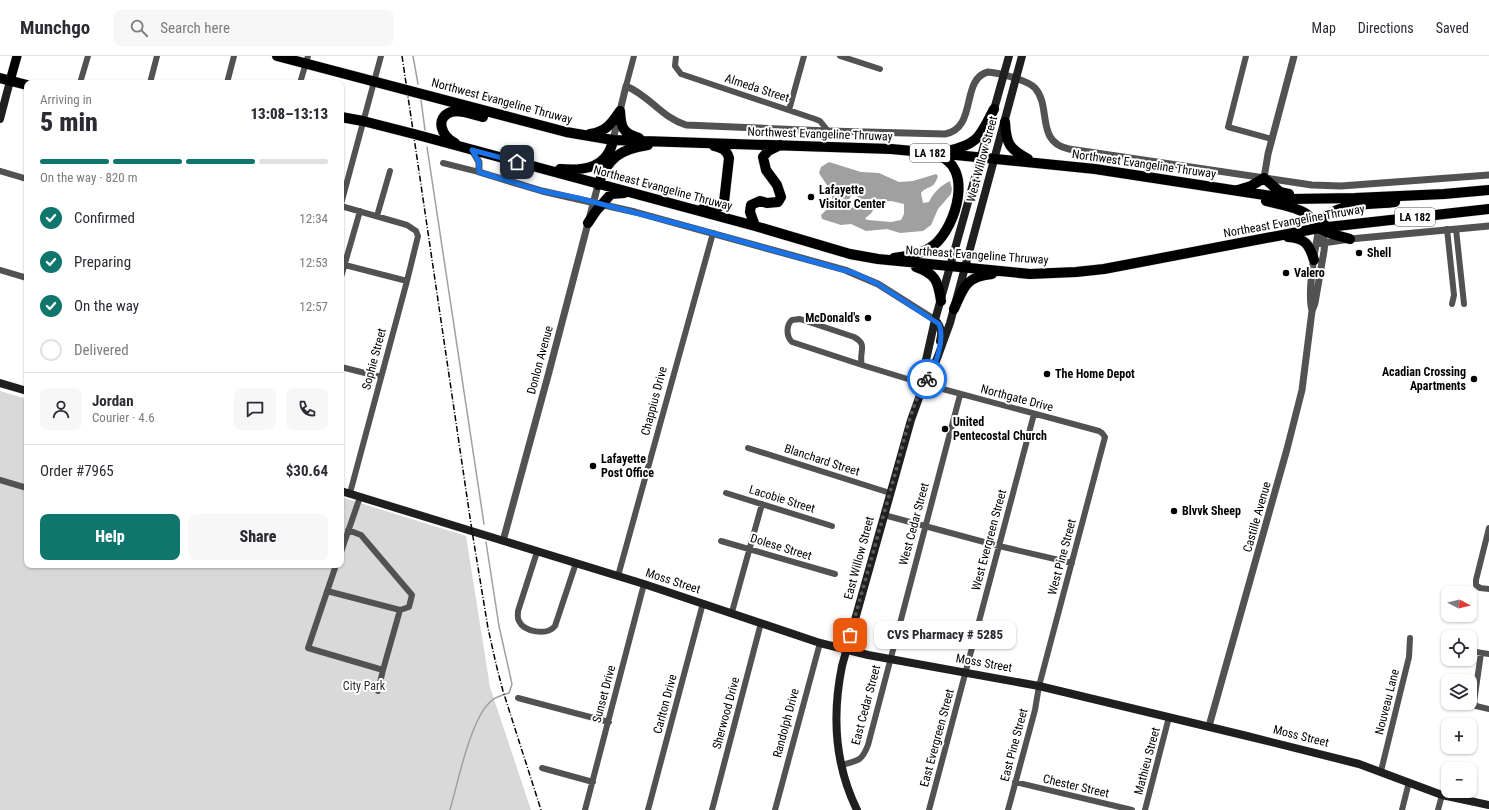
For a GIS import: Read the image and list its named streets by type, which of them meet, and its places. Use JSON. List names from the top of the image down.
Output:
{
  "streets": {
    "highway": ["Northwest Evangeline Thruway", "LA 182", "Northeast Evangeline Thruway"],
    "main road": ["West Willow Street", "East Willow Street", "Moss Street"],
    "street": [
      "Almeda Street",
      "Sophie Street",
      "Donlon Avenue",
      "Northgate Drive",
      "Chappius Drive",
      "Blanchard Street",
      "Lacobie Street",
      "Castille Avenue",
      "West Cedar Street",
      "West Evergreen Street",
      "Dolese Street",
      "West Pine Street",
      "Sunset Drive",
      "Nouveau Lane",
      "Carlton Drive",
      "East Cedar Street",
      "Sherwood Drive",
      "Randolph Drive",
      "East Evergreen Street",
      "East Pine Street",
      "Mathieu Street",
      "Chester Street"
    ]
  },
  "crossings": [
    ["Almeda Street", "Northwest Evangeline Thruway"],
    ["Northwest Evangeline Thruway", "West Willow Street"],
    ["West Willow Street", "Northeast Evangeline Thruway"],
    ["West Willow Street", "East Willow Street"],
    ["Northeast Evangeline Thruway", "East Willow Street"],
    ["Sophie Street", "Moss Street"],
    ["Donlon Avenue", "Moss Street"],
    ["Northgate Drive", "West Cedar Street"],
    ["Northgate Drive", "West Evergreen Street"],
    ["Northgate Drive", "West Pine Street"],
    ["Northgate Drive", "East Willow Street"],
    ["Chappius Drive", "Moss Street"],
    ["Blanchard Street", "East Willow Street"],
    ["Castille Avenue", "Moss Street"],
    ["West Cedar Street", "Moss Street"],
    ["West Cedar Street", "East Cedar Street"],
    ["West Evergreen Street", "Moss Street"],
    ["West Evergreen Street", "East Evergreen Street"],
    ["West Pine Street", "Moss Street"],
    ["West Pine Street", "East Pine Street"],
    ["East Willow Street", "Moss Street"],
    ["East Willow Street", "East Cedar Street"],
    ["Moss Street", "Sunset Drive"],
    ["Moss Street", "Nouveau Lane"],
    ["Moss Street", "Carlton Drive"],
    ["Moss Street", "East Cedar Street"],
    ["Moss Street", "Sherwood Drive"],
    ["Moss Street", "Randolph Drive"],
    ["Moss Street", "East Evergreen Street"],
    ["Moss Street", "East Pine Street"],
    ["Moss Street", "Mathieu Street"],
    ["East Pine Street", "Chester Street"]
  ],
  "parks": ["City Park"],
  "places": [
    "Lafayette Visitor Center",
    "Shell",
    "Valero",
    "McDonald's",
    "The Home Depot",
    "Acadian Crossing Apartments",
    "United Pentecostal Church",
    "Lafayette Post Office",
    "Blvvk Sheep",
    "CVS Pharmacy # 5285"
  ],
  "north": "right",
  "page": {
    "header": "Munchgo",
    "search": "Search here",
    "nav": ["Map", "Directions", "Saved"],
    "heading": ["5 min", "Arriving in", "13:08–13:13"],
    "panel": [
      "Jordan",
      "Courier · 4.6",
      "Order #7965",
      "$30.64"
    ],
    "bar": "On the way · 820 m",
    "list": [
      ["Confirmed", "12:34"],
      ["Preparing", "12:53"],
      ["On the way", "12:57"],
      "Delivered"
    ],
    "buttons": ["Help", "Share"],
    "map_buttons": ["+", "−"],
    "bubble": "CVS Pharmacy # 5285"
  }
}
